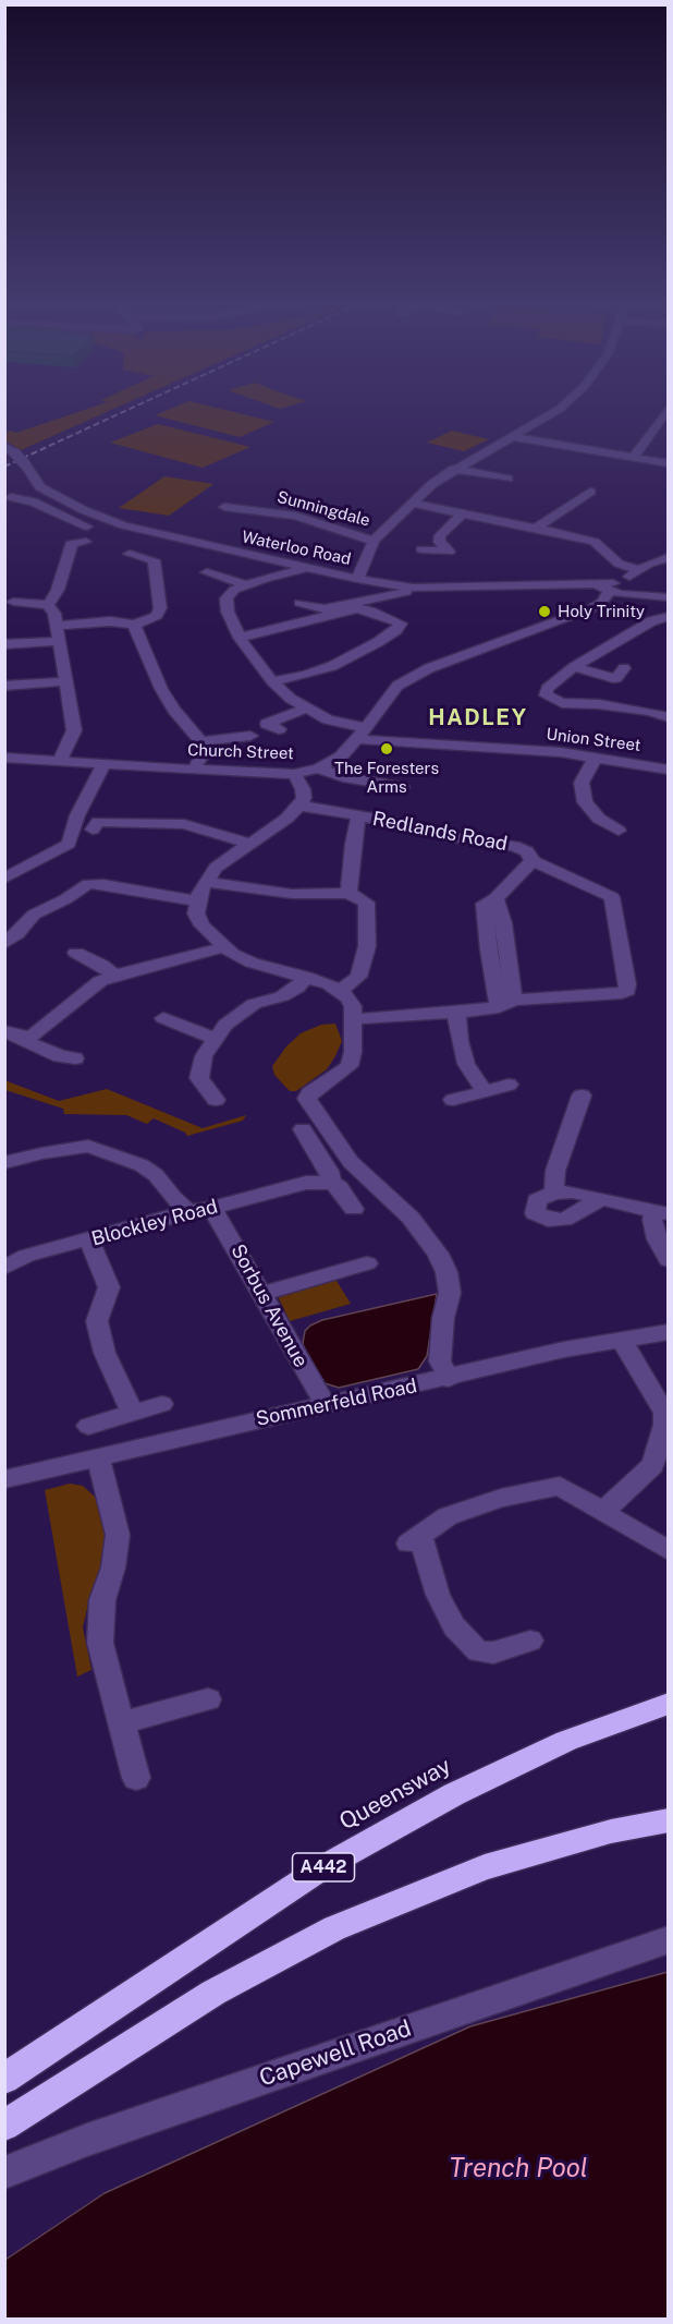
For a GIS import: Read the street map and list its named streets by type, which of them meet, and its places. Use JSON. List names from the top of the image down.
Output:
{
  "streets": {
    "highway": ["Queensway", "A442"],
    "street": [
      "Sunningdale",
      "Waterloo Road",
      "Union Street",
      "Church Street",
      "Redlands Road",
      "Blockley Road",
      "Sorbus Avenue",
      "Sommerfeld Road",
      "Capewell Road"
    ]
  },
  "crossings": [
    ["Waterloo Road", "Church Street"],
    ["Union Street", "Church Street"],
    ["Blockley Road", "Sorbus Avenue"],
    ["Sorbus Avenue", "Sommerfeld Road"]
  ],
  "districts": ["HADLEY"],
  "water": ["Trench Pool"],
  "places": ["Holy Trinity", "The Foresters Arms"]
}
